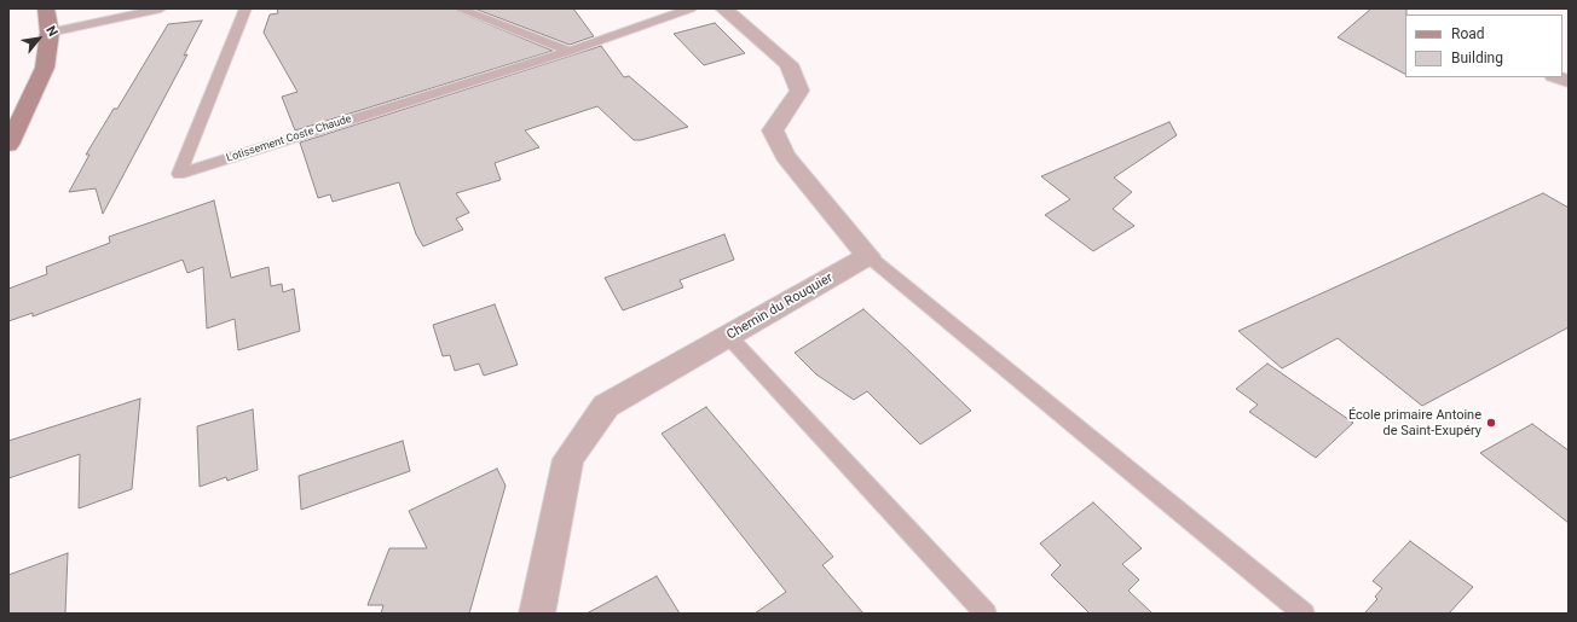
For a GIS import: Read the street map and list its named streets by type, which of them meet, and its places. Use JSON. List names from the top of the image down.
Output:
{
  "streets": {
    "street": ["Chemin du Rouquier"],
    "lane": ["Lotissement Coste Chaude"]
  },
  "places": ["École primaire Antoine de Saint-Exupéry"],
  "legend": ["Road", "Building"],
  "north": "top right"
}
